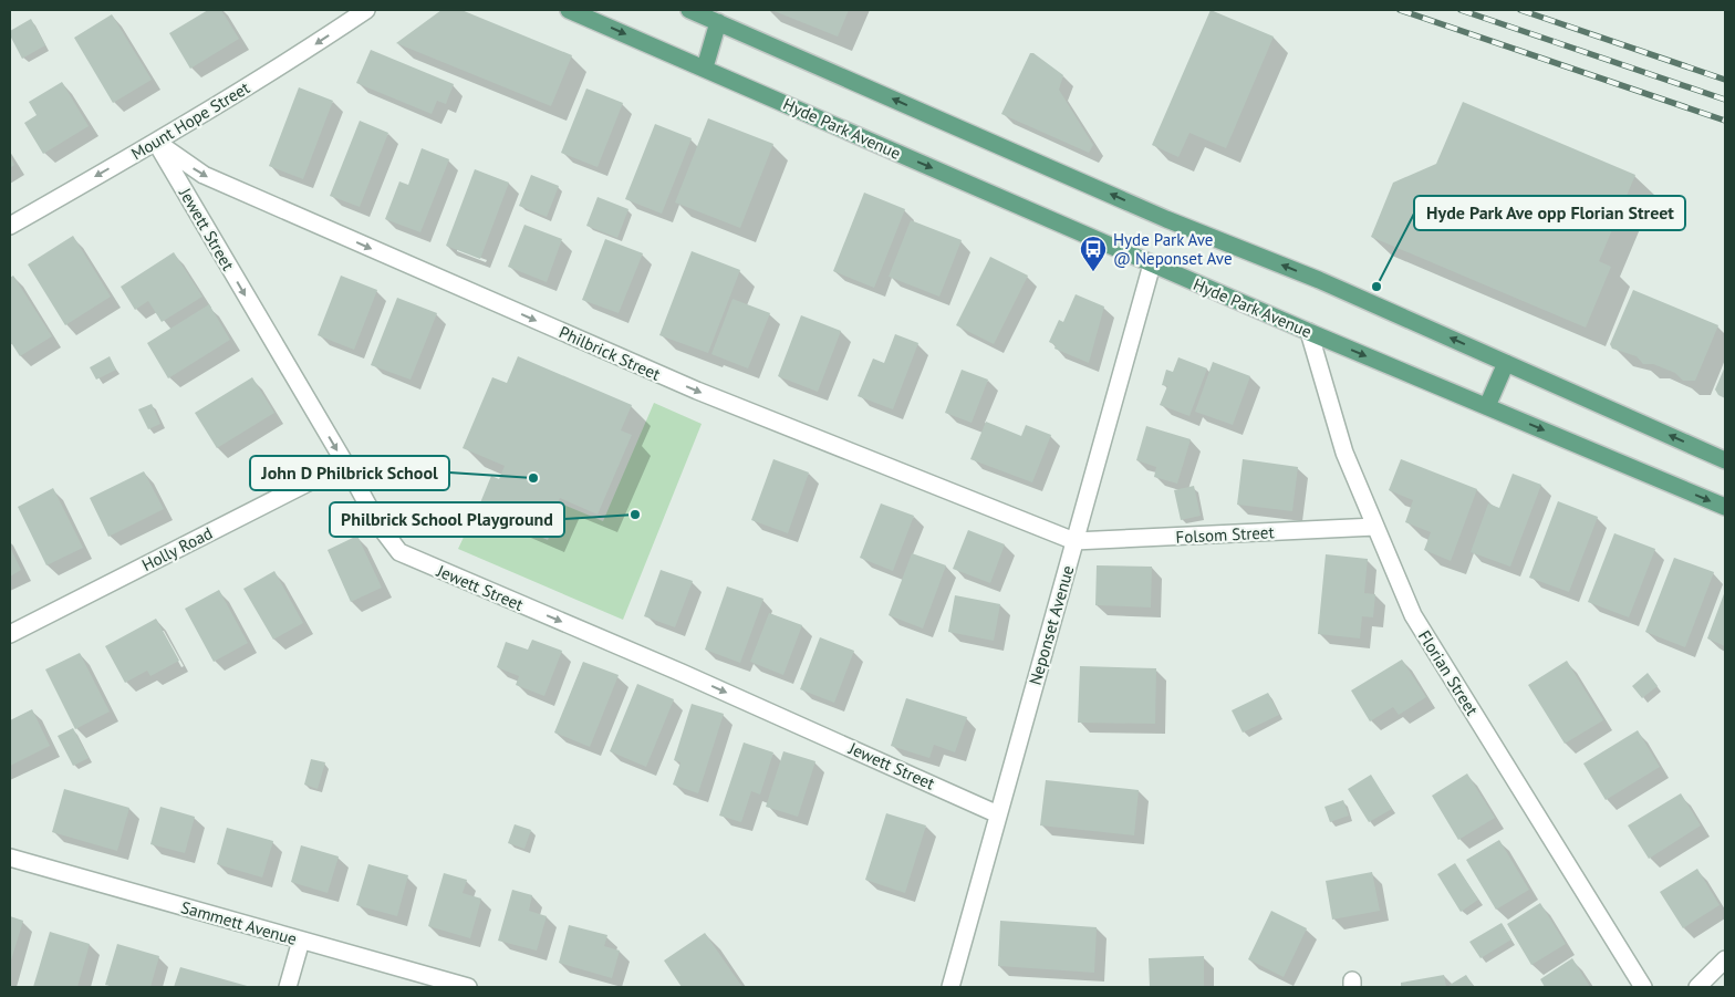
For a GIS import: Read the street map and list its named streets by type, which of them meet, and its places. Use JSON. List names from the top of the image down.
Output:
{
  "streets": {
    "main road": ["Hyde Park Avenue"],
    "street": [
      "Mount Hope Street",
      "Jewett Street",
      "Philbrick Street",
      "Folsom Street",
      "Holly Road",
      "Neponset Avenue",
      "Florian Street",
      "Sammett Avenue"
    ]
  },
  "crossings": [
    ["Mount Hope Street", "Jewett Street"],
    ["Mount Hope Street", "Philbrick Street"],
    ["Hyde Park Avenue", "Neponset Avenue"],
    ["Hyde Park Avenue", "Florian Street"],
    ["Jewett Street", "Philbrick Street"],
    ["Jewett Street", "Holly Road"],
    ["Jewett Street", "Neponset Avenue"],
    ["Philbrick Street", "Folsom Street"],
    ["Philbrick Street", "Neponset Avenue"],
    ["Folsom Street", "Neponset Avenue"],
    ["Folsom Street", "Florian Street"]
  ],
  "one_way": ["Mount Hope Street", "Jewett Street", "Philbrick Street"],
  "places": {
    "bus stop": ["Hyde Park Ave @ Neponset Ave"],
    "other": ["Hyde Park Ave opp Florian Street", "John D Philbrick School", "Philbrick School Playground"]
  }
}
